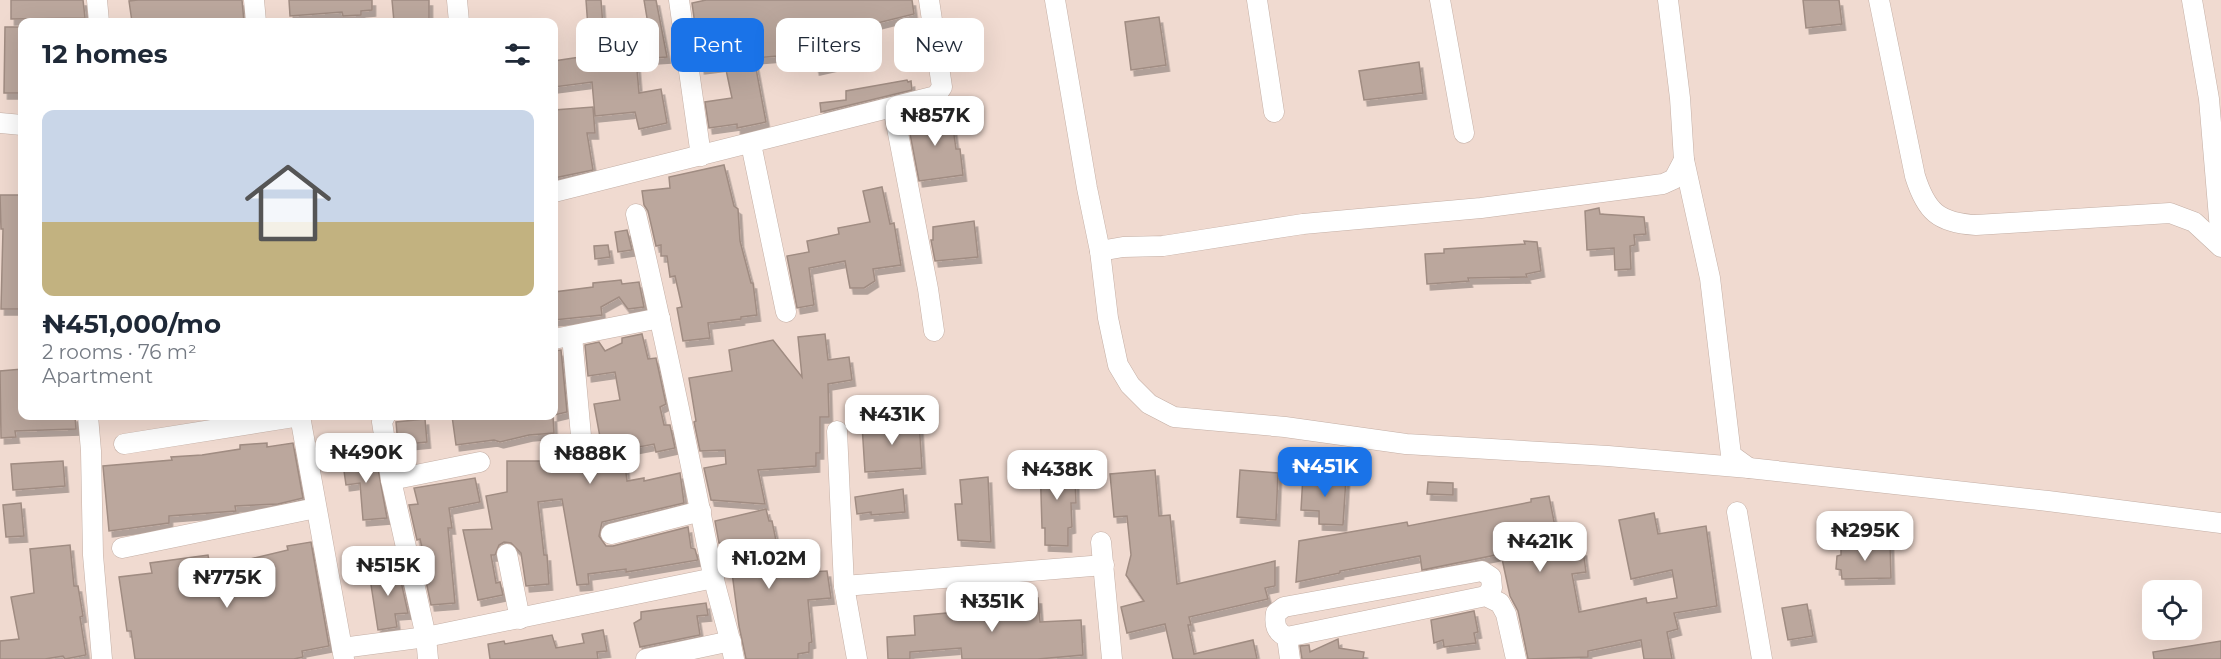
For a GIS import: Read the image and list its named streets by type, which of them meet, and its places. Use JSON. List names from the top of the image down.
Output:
{
  "page": {
    "chip": [
      "Buy",
      "Rent",
      "Filters",
      "New"
    ],
    "heading": "12 homes",
    "list": [
      {
        "name": "₦451,000/mo",
        "note": "2 rooms · 76 m² · Apartment"
      }
    ],
    "price": [
      "₦857K",
      "₦431K",
      "₦490K",
      "₦888K",
      "₦451K",
      "₦438K",
      "₦295K",
      "₦421K",
      "₦1.02M",
      "₦515K",
      "₦775K",
      "₦351K"
    ]
  }
}
